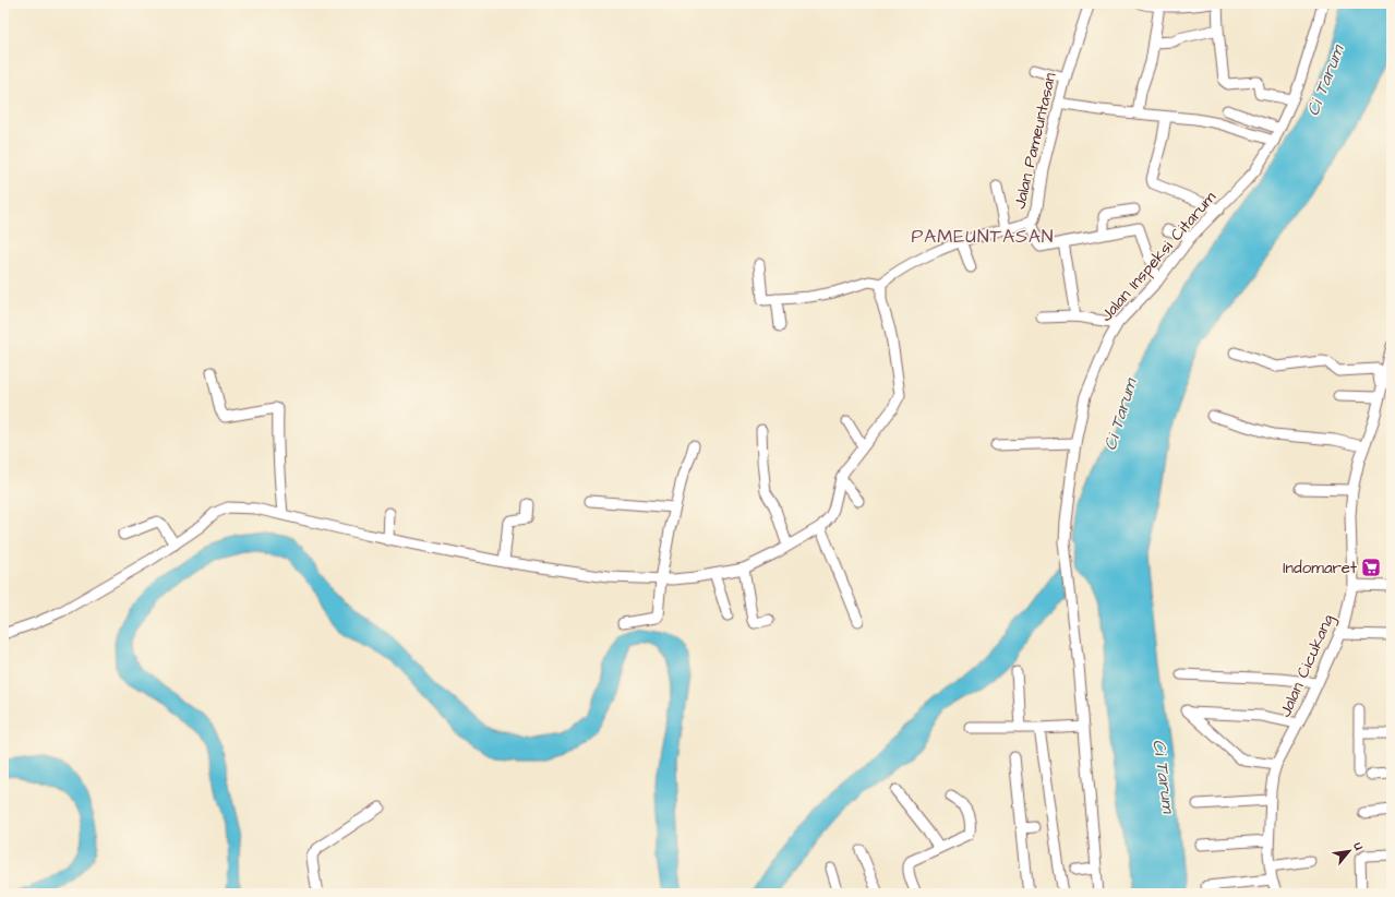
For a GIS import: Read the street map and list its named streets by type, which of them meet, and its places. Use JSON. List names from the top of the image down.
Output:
{
  "streets": {
    "street": ["Jalan Pameuntasan", "Jalan Inspeksi Citarum", "Jalan Cicukang"]
  },
  "districts": ["PAMEUNTASAN"],
  "water": ["Ci Tarum"],
  "places": {
    "supermarket": ["Indomaret"]
  },
  "north": "top right"
}
